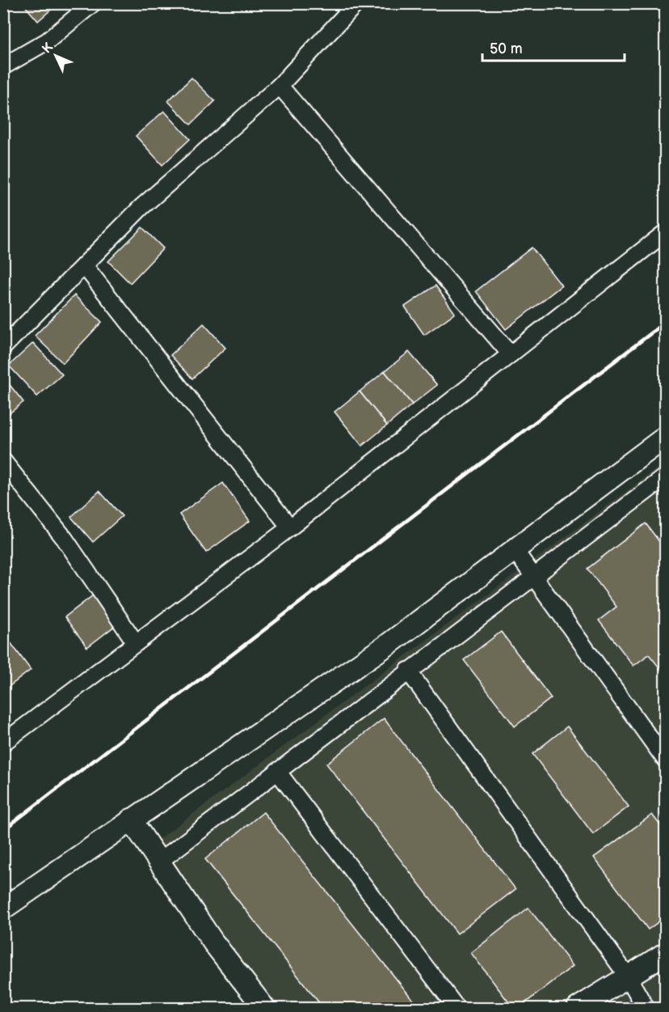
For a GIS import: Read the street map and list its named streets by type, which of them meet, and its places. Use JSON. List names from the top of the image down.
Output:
{
  "scale_bar": "50 m",
  "north": "top left"
}
